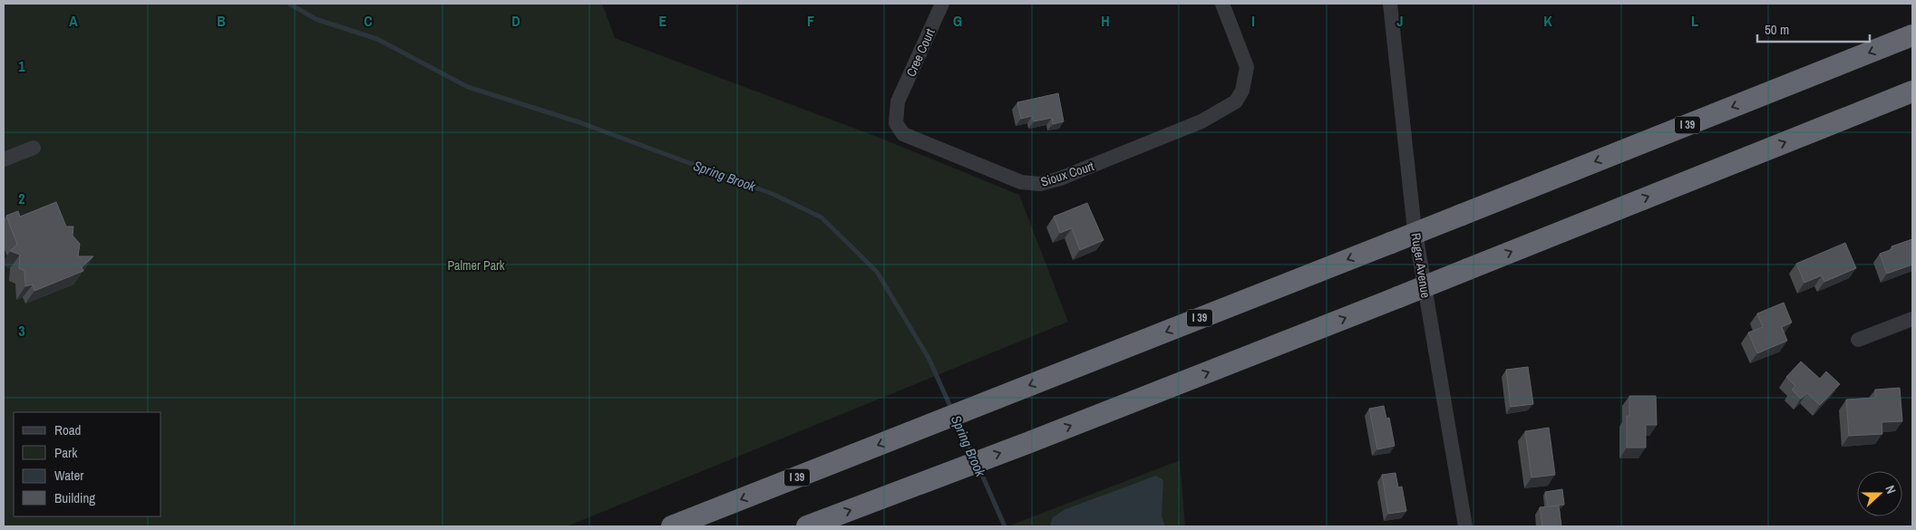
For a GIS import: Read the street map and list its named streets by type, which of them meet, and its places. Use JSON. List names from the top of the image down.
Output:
{
  "streets": {
    "highway": ["I 39"],
    "street": ["Cree Court", "Sioux Court", "Ruger Avenue"]
  },
  "crossings": [
    ["Cree Court", "Sioux Court"]
  ],
  "water": ["Spring Brook"],
  "parks": ["Palmer Park"],
  "legend": [
    "Road",
    "Park",
    "Water",
    "Building"
  ],
  "scale_bar": "50 m",
  "north": "right",
  "grid": {
    "columns": [
      "A",
      "B",
      "C",
      "D",
      "E",
      "F",
      "G",
      "H",
      "I",
      "J",
      "K",
      "L"
    ],
    "rows": ["1", "2", "3"]
  }
}
